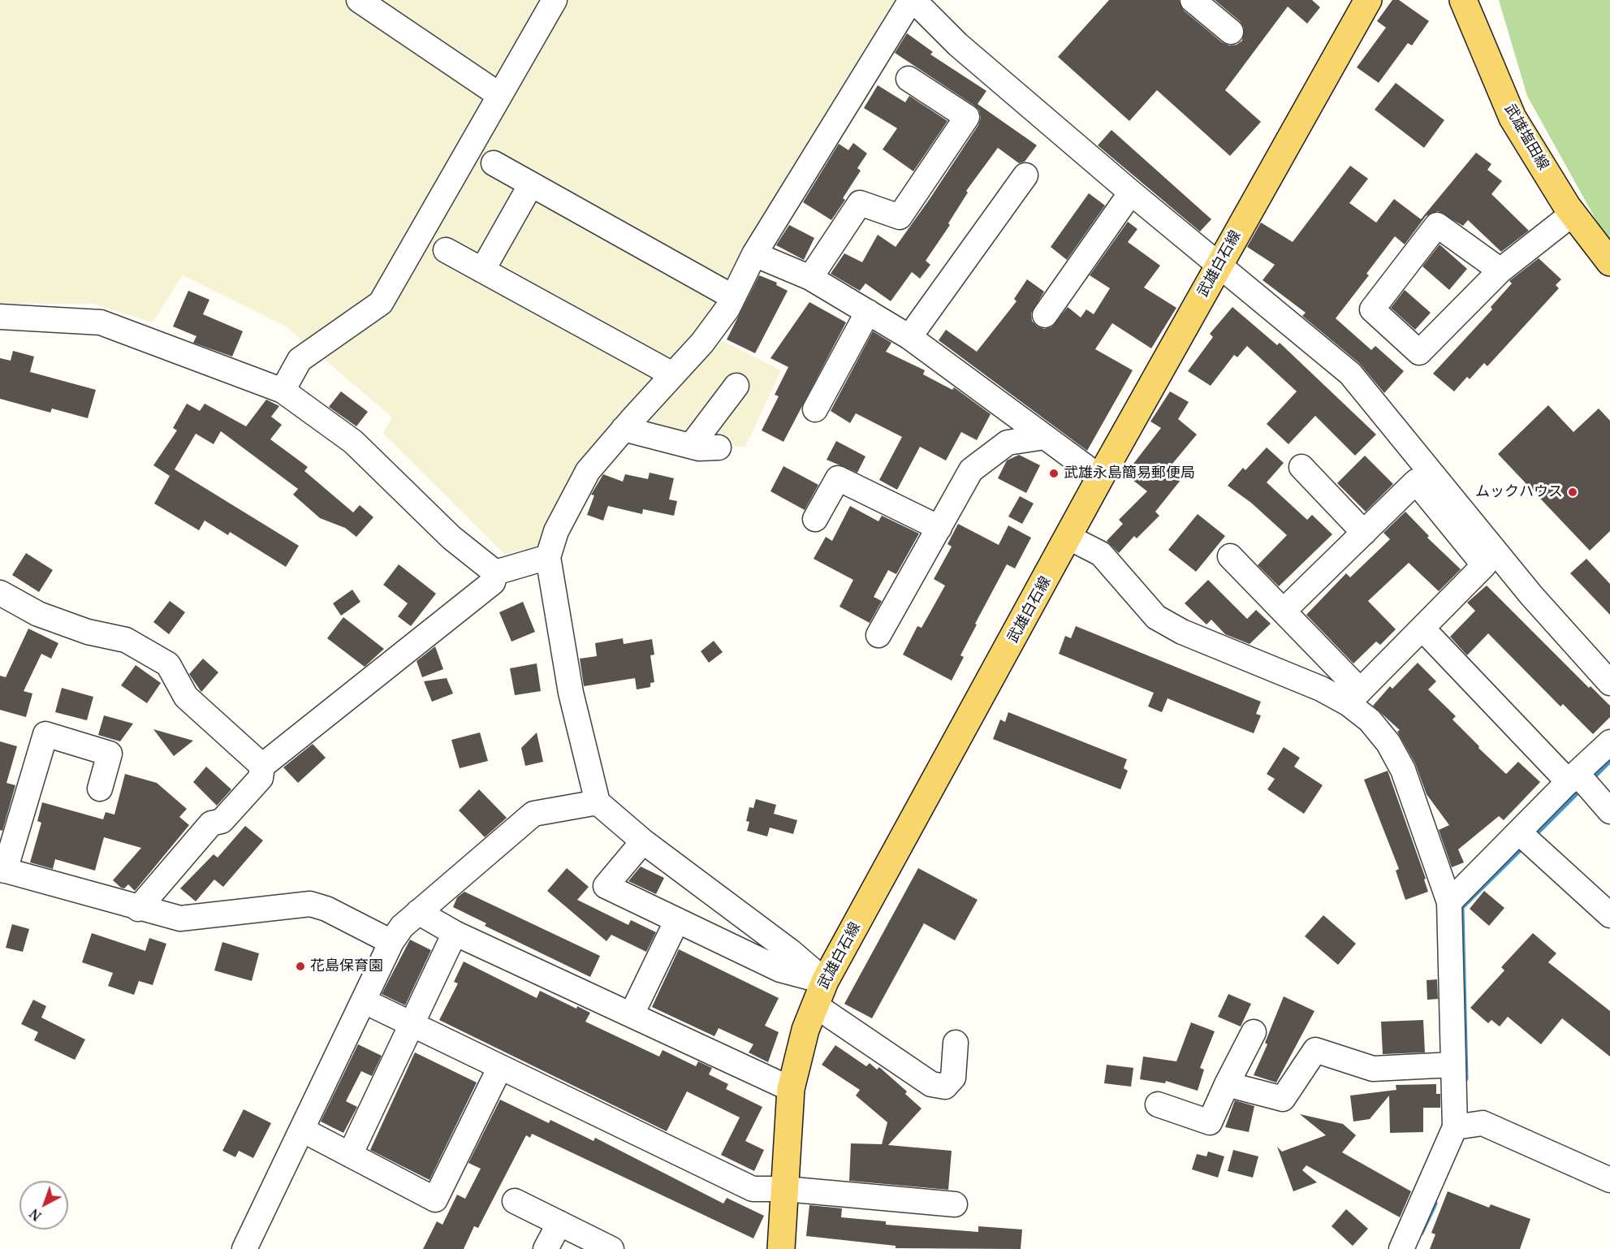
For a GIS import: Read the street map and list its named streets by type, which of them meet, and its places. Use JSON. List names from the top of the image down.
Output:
{
  "streets": {
    "main road": ["武雄塩田線", "武雄白石線"]
  },
  "places": ["武雄永島簡易郵便局", "ムックハウス", "花島保育園"],
  "north": "bottom left"
}
